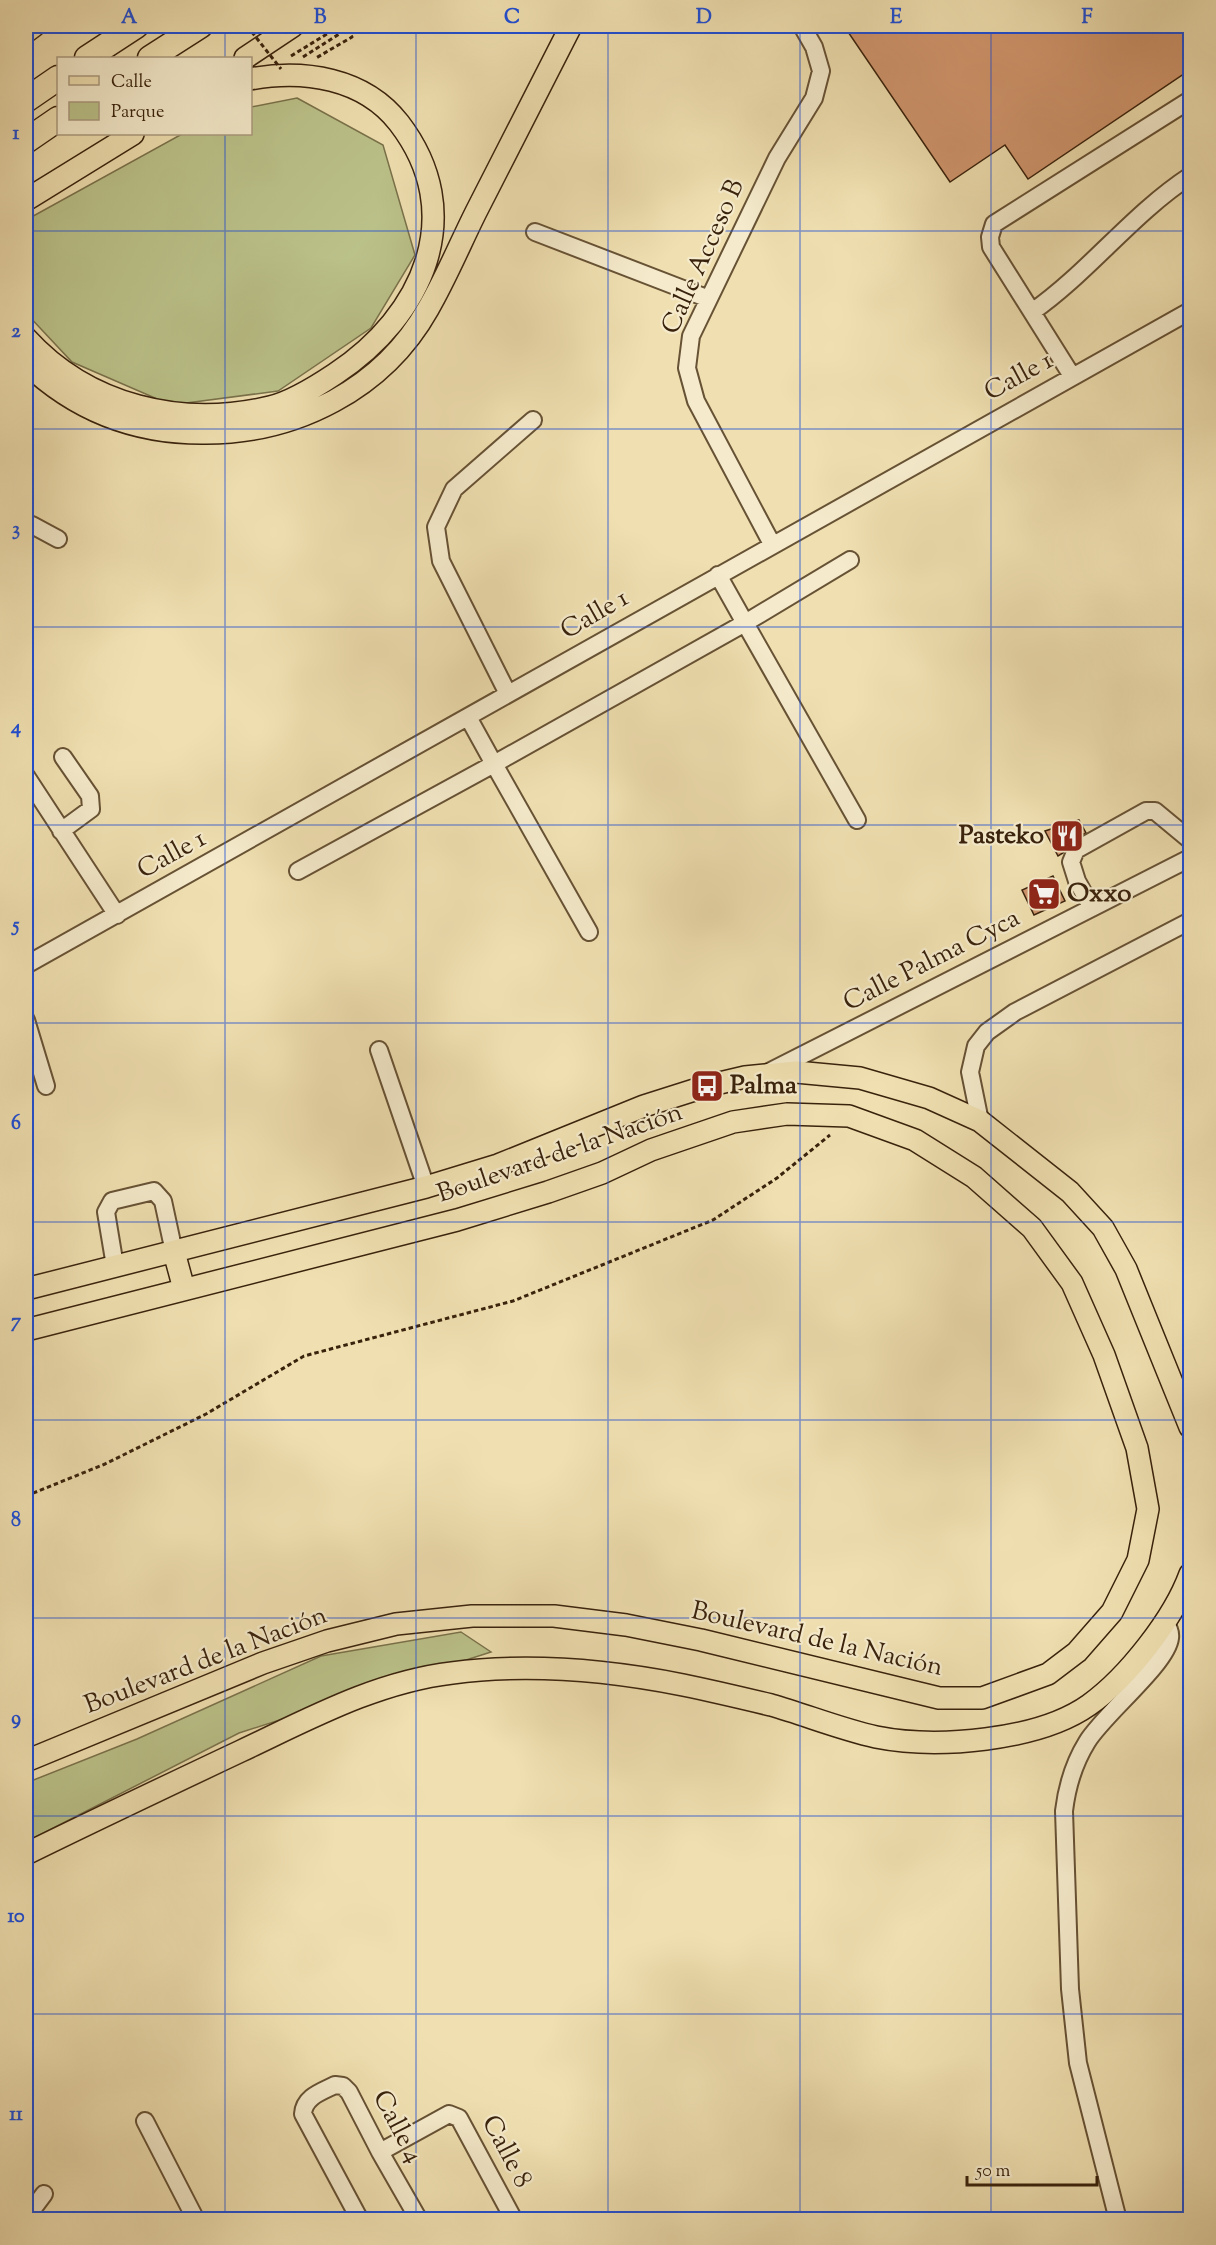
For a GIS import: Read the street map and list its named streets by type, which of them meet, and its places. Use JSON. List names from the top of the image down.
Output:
{
  "streets": {
    "main road": ["Boulevard de la Nación"],
    "street": [
      "Calle Acceso B",
      "Calle 1",
      "Calle Palma Cyca",
      "Calle 4",
      "Calle 8"
    ]
  },
  "crossings": [
    ["Calle Acceso B", "Calle 1"],
    ["Calle Palma Cyca", "Boulevard de la Nación"],
    ["Calle 4", "Calle 8"]
  ],
  "places": {
    "restaurant": ["Pasteko"],
    "supermarket": ["Oxxo"],
    "bus stop": ["Palma"]
  },
  "legend": ["Calle", "Parque"],
  "scale_bar": "50 m",
  "grid": {
    "columns": [
      "A",
      "B",
      "C",
      "D",
      "E",
      "F"
    ],
    "rows": [
      "1",
      "2",
      "3",
      "4",
      "5",
      "6",
      "7",
      "8",
      "9",
      "10",
      "11"
    ]
  }
}
